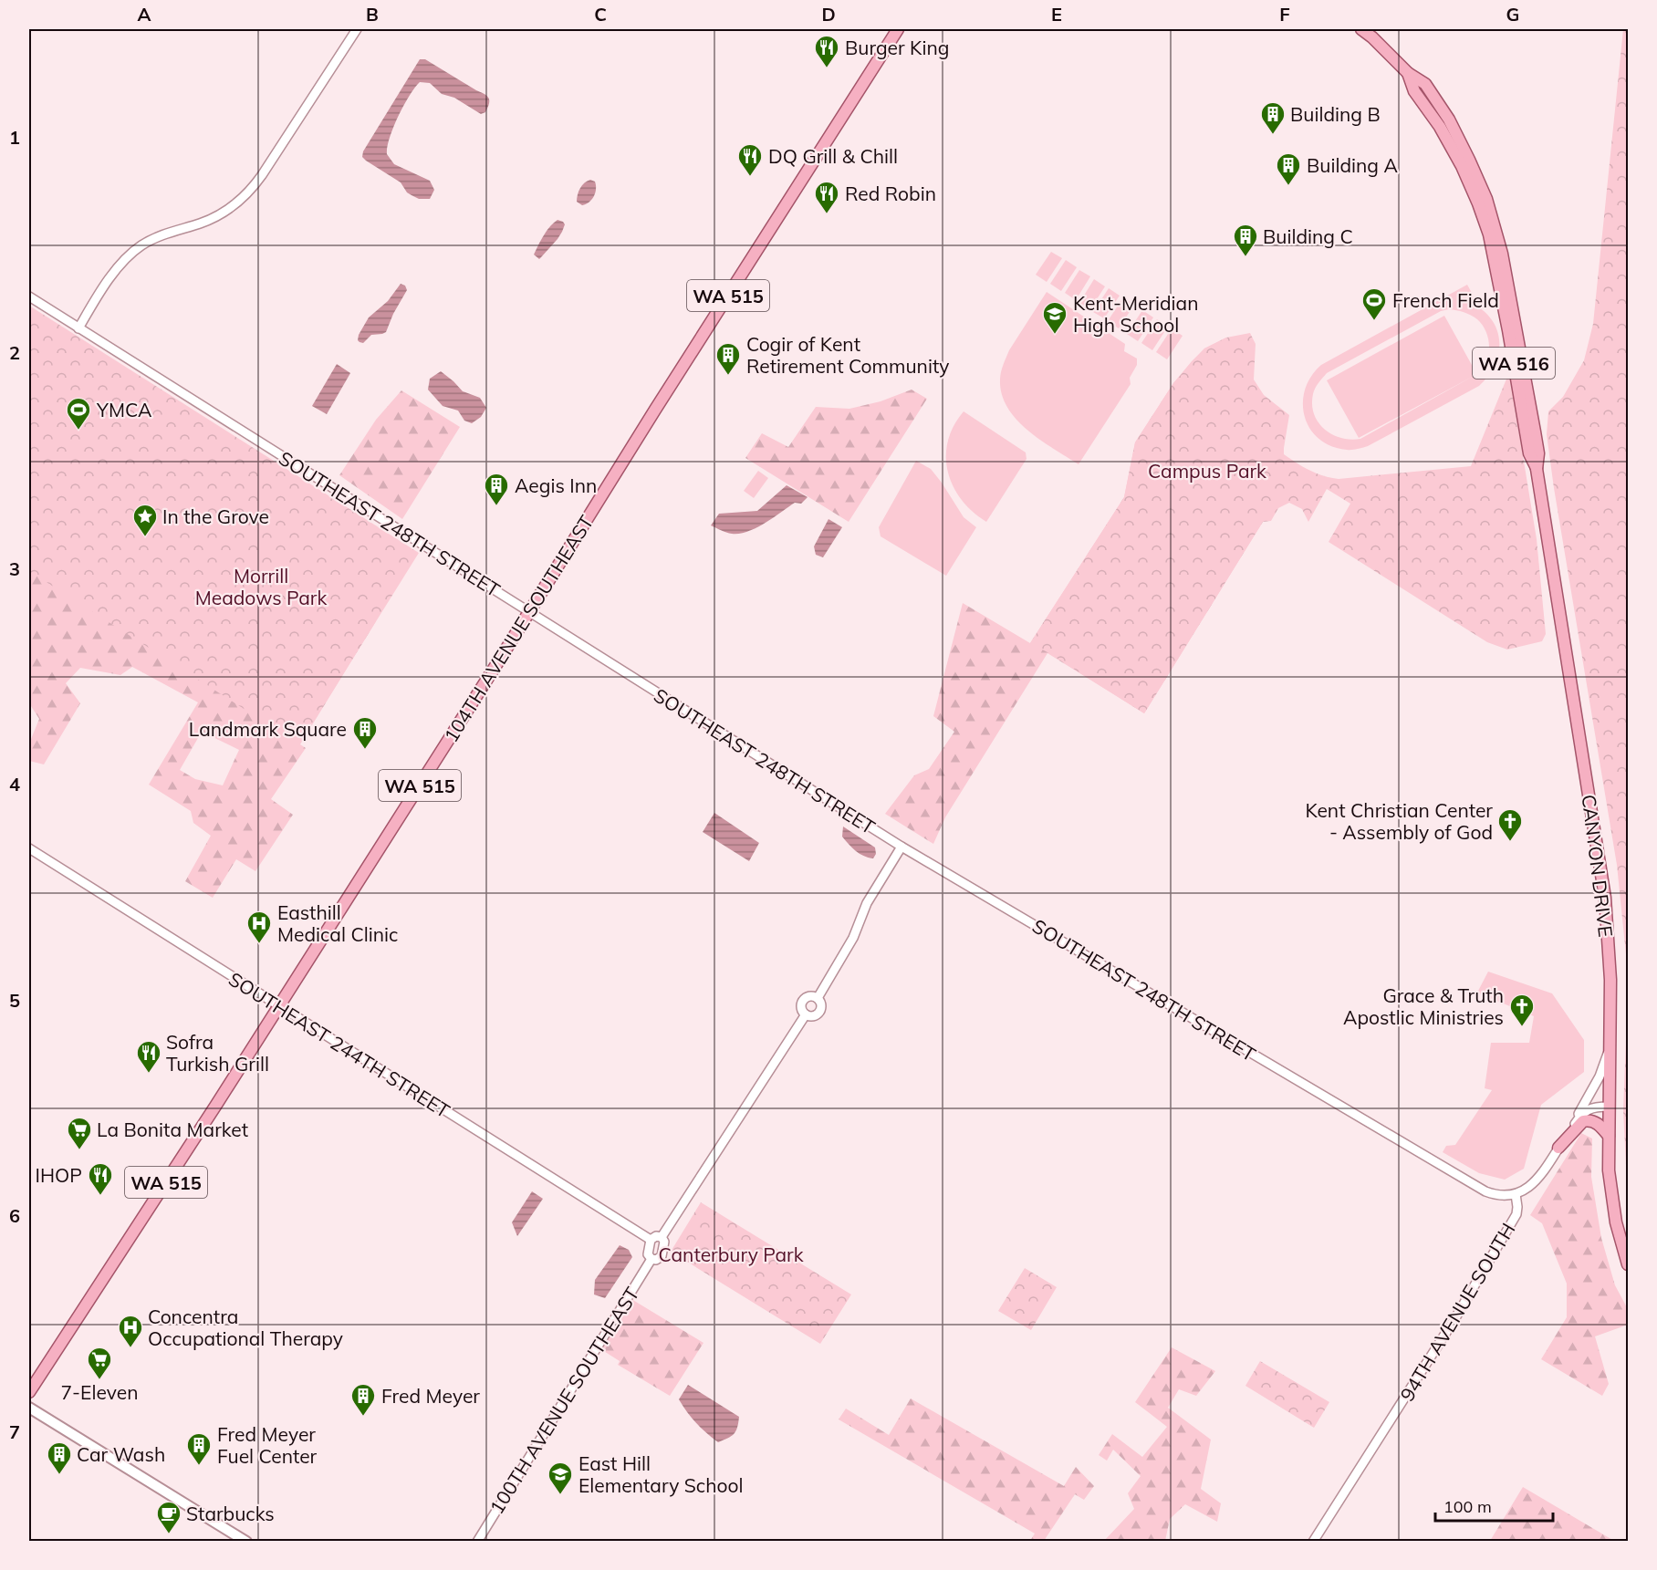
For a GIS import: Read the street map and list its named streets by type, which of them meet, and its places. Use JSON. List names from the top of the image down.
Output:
{
  "streets": {
    "main road": [
      "WA 515",
      "WA 516",
      "104TH AVENUE SOUTHEAST",
      "CANYON DRIVE"
    ],
    "street": [
      "SOUTHEAST 248TH STREET",
      "SOUTHEAST 244TH STREET",
      "94TH AVENUE SOUTH",
      "100TH AVENUE SOUTHEAST"
    ]
  },
  "crossings": [
    ["SOUTHEAST 248TH STREET", "104TH AVENUE SOUTHEAST"],
    ["SOUTHEAST 248TH STREET", "94TH AVENUE SOUTH"],
    ["104TH AVENUE SOUTHEAST", "SOUTHEAST 244TH STREET"]
  ],
  "parks": ["Campus Park", "Morrill Meadows Park", "Canterbury Park"],
  "places": {
    "restaurant": [
      "Burger King",
      "DQ Grill & Chill",
      "Red Robin",
      "Sofra Turkish Grill",
      "IHOP"
    ],
    "building": [
      "Building B",
      "Building A",
      "Building C",
      "Cogir of Kent Retirement Community",
      "Aegis Inn",
      "Landmark Square",
      "Fred Meyer",
      "Fred Meyer Fuel Center",
      "Car Wash"
    ],
    "sports": ["French Field", "YMCA"],
    "school or university": ["Kent-Meridian High School", "East Hill Elementary School"],
    "place": ["In the Grove"],
    "church": ["Kent Christian Center - Assembly of God", "Grace & Truth Apostlic Ministries"],
    "hospital": ["Easthill Medical Clinic", "Concentra Occupational Therapy"],
    "supermarket": ["La Bonita Market", "7-Eleven"],
    "cafe": ["Starbucks"]
  },
  "scale_bar": "100 m",
  "grid": {
    "columns": [
      "A",
      "B",
      "C",
      "D",
      "E",
      "F",
      "G"
    ],
    "rows": [
      "1",
      "2",
      "3",
      "4",
      "5",
      "6",
      "7"
    ]
  }
}
